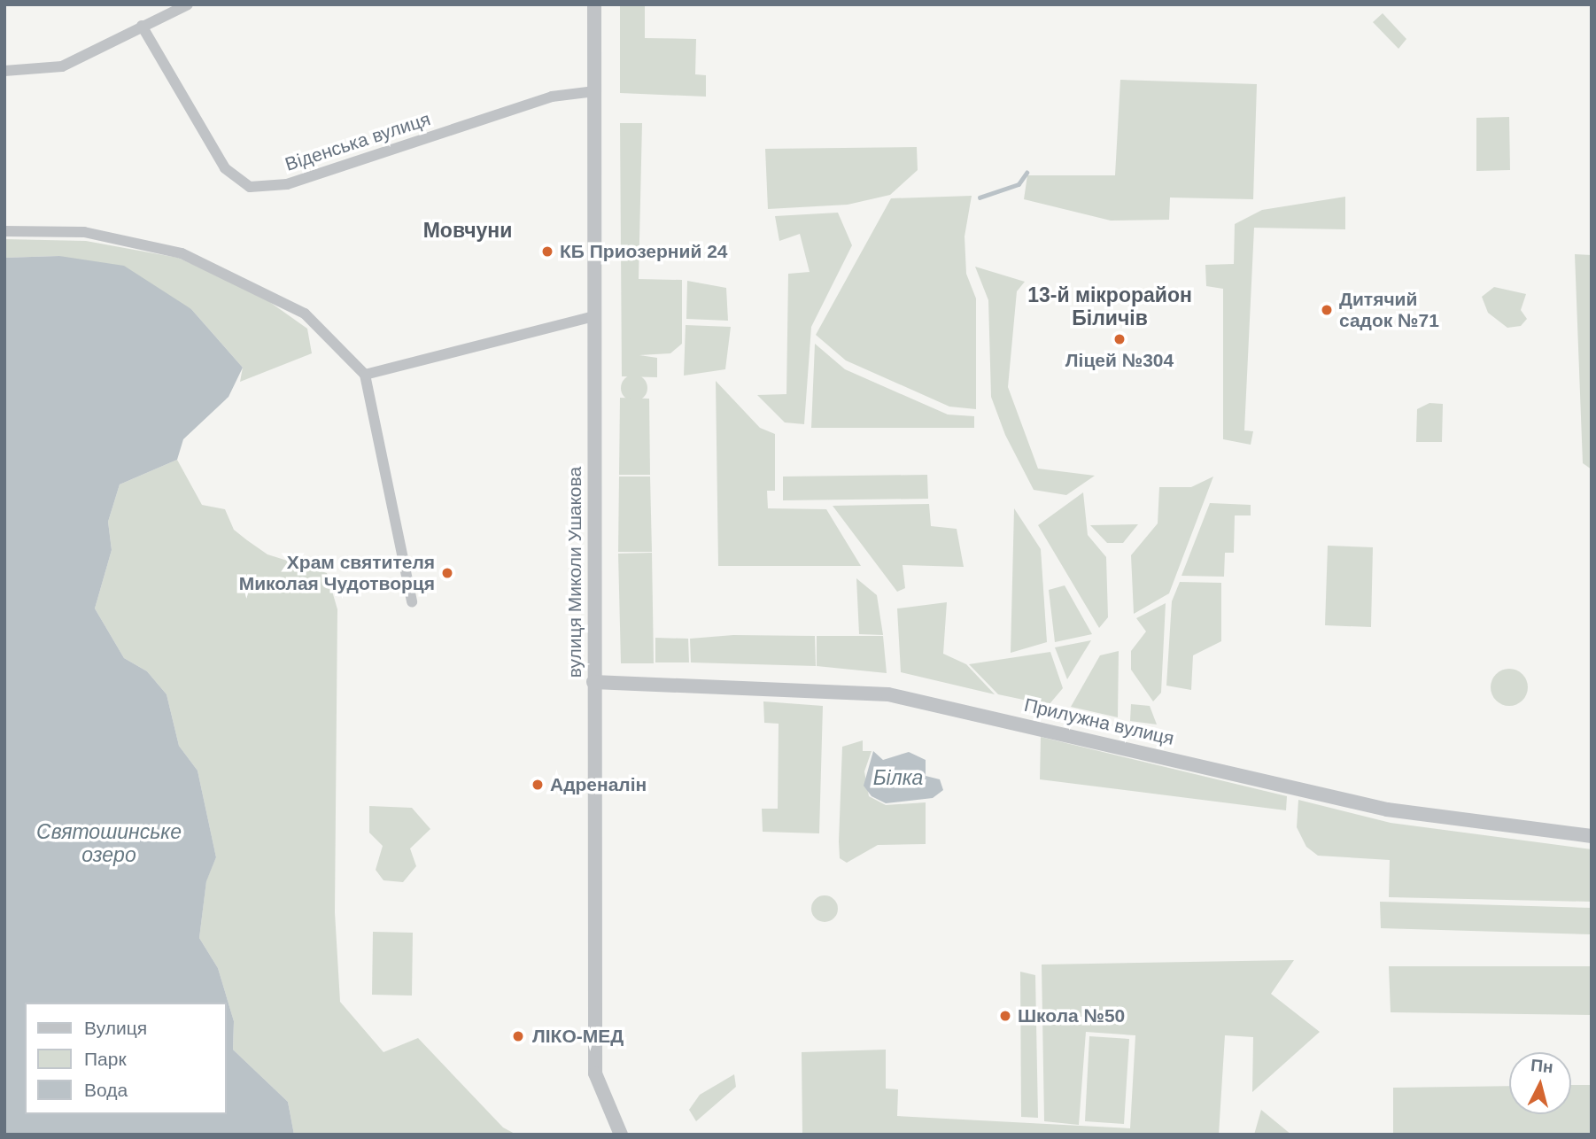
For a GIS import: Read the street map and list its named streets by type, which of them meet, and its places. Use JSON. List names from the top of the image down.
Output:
{
  "streets": {
    "street": ["Віденська вулиця", "вулиця Миколи Ушакова", "Прилужна вулиця"]
  },
  "crossings": [
    ["Віденська вулиця", "вулиця Миколи Ушакова"],
    ["вулиця Миколи Ушакова", "Прилужна вулиця"]
  ],
  "districts": ["Мовчуни", "13-й мікрорайон Біличів"],
  "water": ["Білка", "Святошинське озеро"],
  "places": [
    "КБ Приозерний 24",
    "Дитячий садок №71",
    "Ліцей №304",
    "Храм святителя Миколая Чудотворця",
    "Адреналін",
    "Школа №50",
    "ЛІКО-МЕД"
  ],
  "legend": ["Вулиця", "Парк", "Вода"],
  "north": "top"
}
